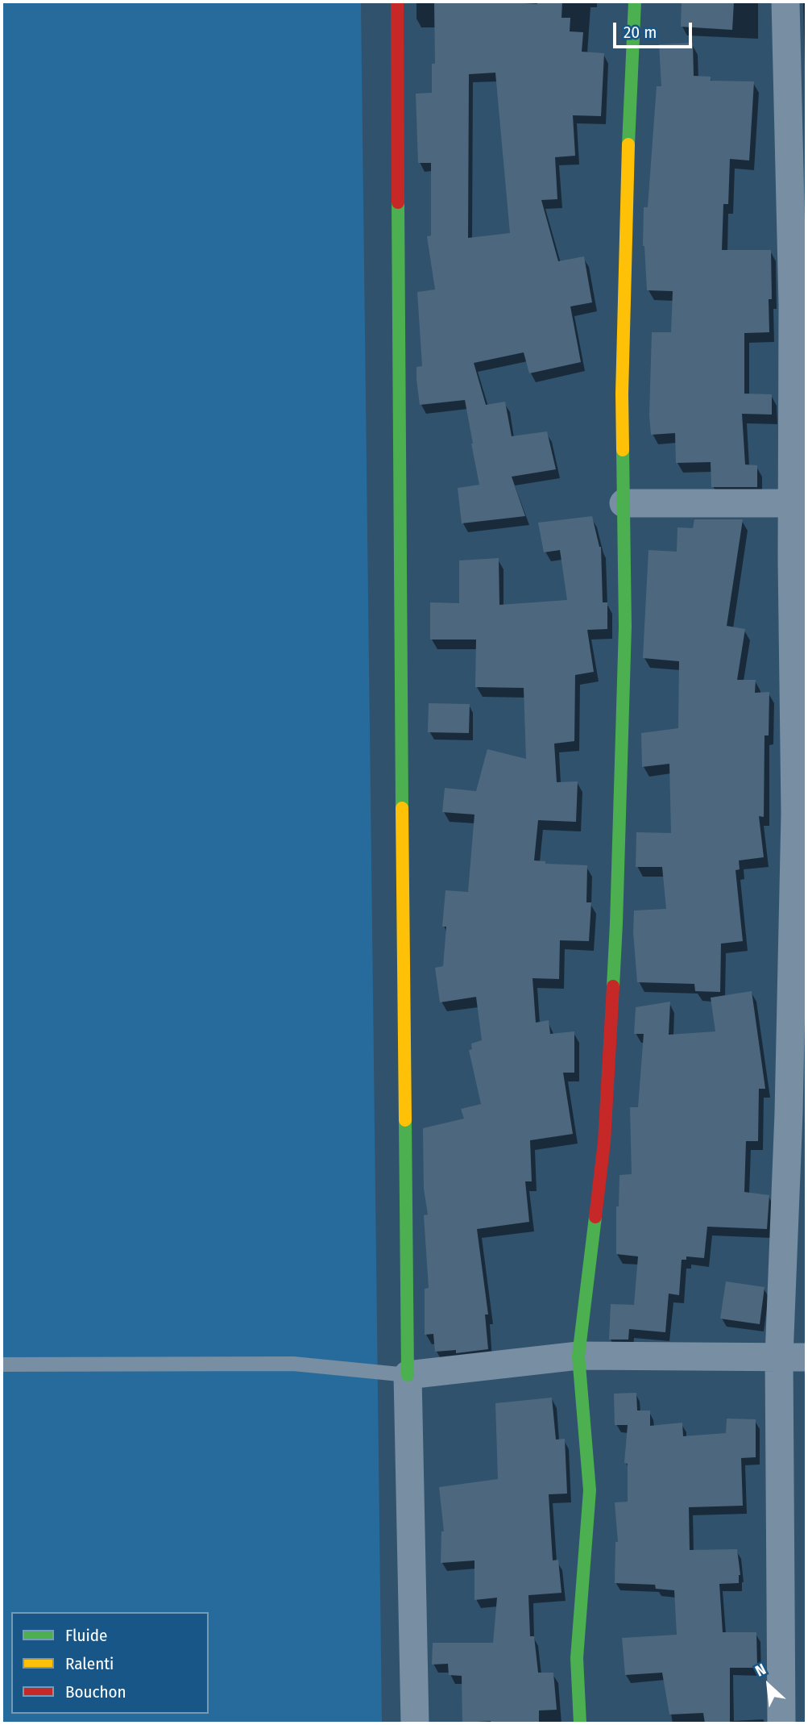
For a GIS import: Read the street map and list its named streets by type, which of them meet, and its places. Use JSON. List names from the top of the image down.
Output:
{
  "legend": ["Fluide", "Ralenti", "Bouchon"],
  "scale_bar": "20 m",
  "north": "top left"
}
